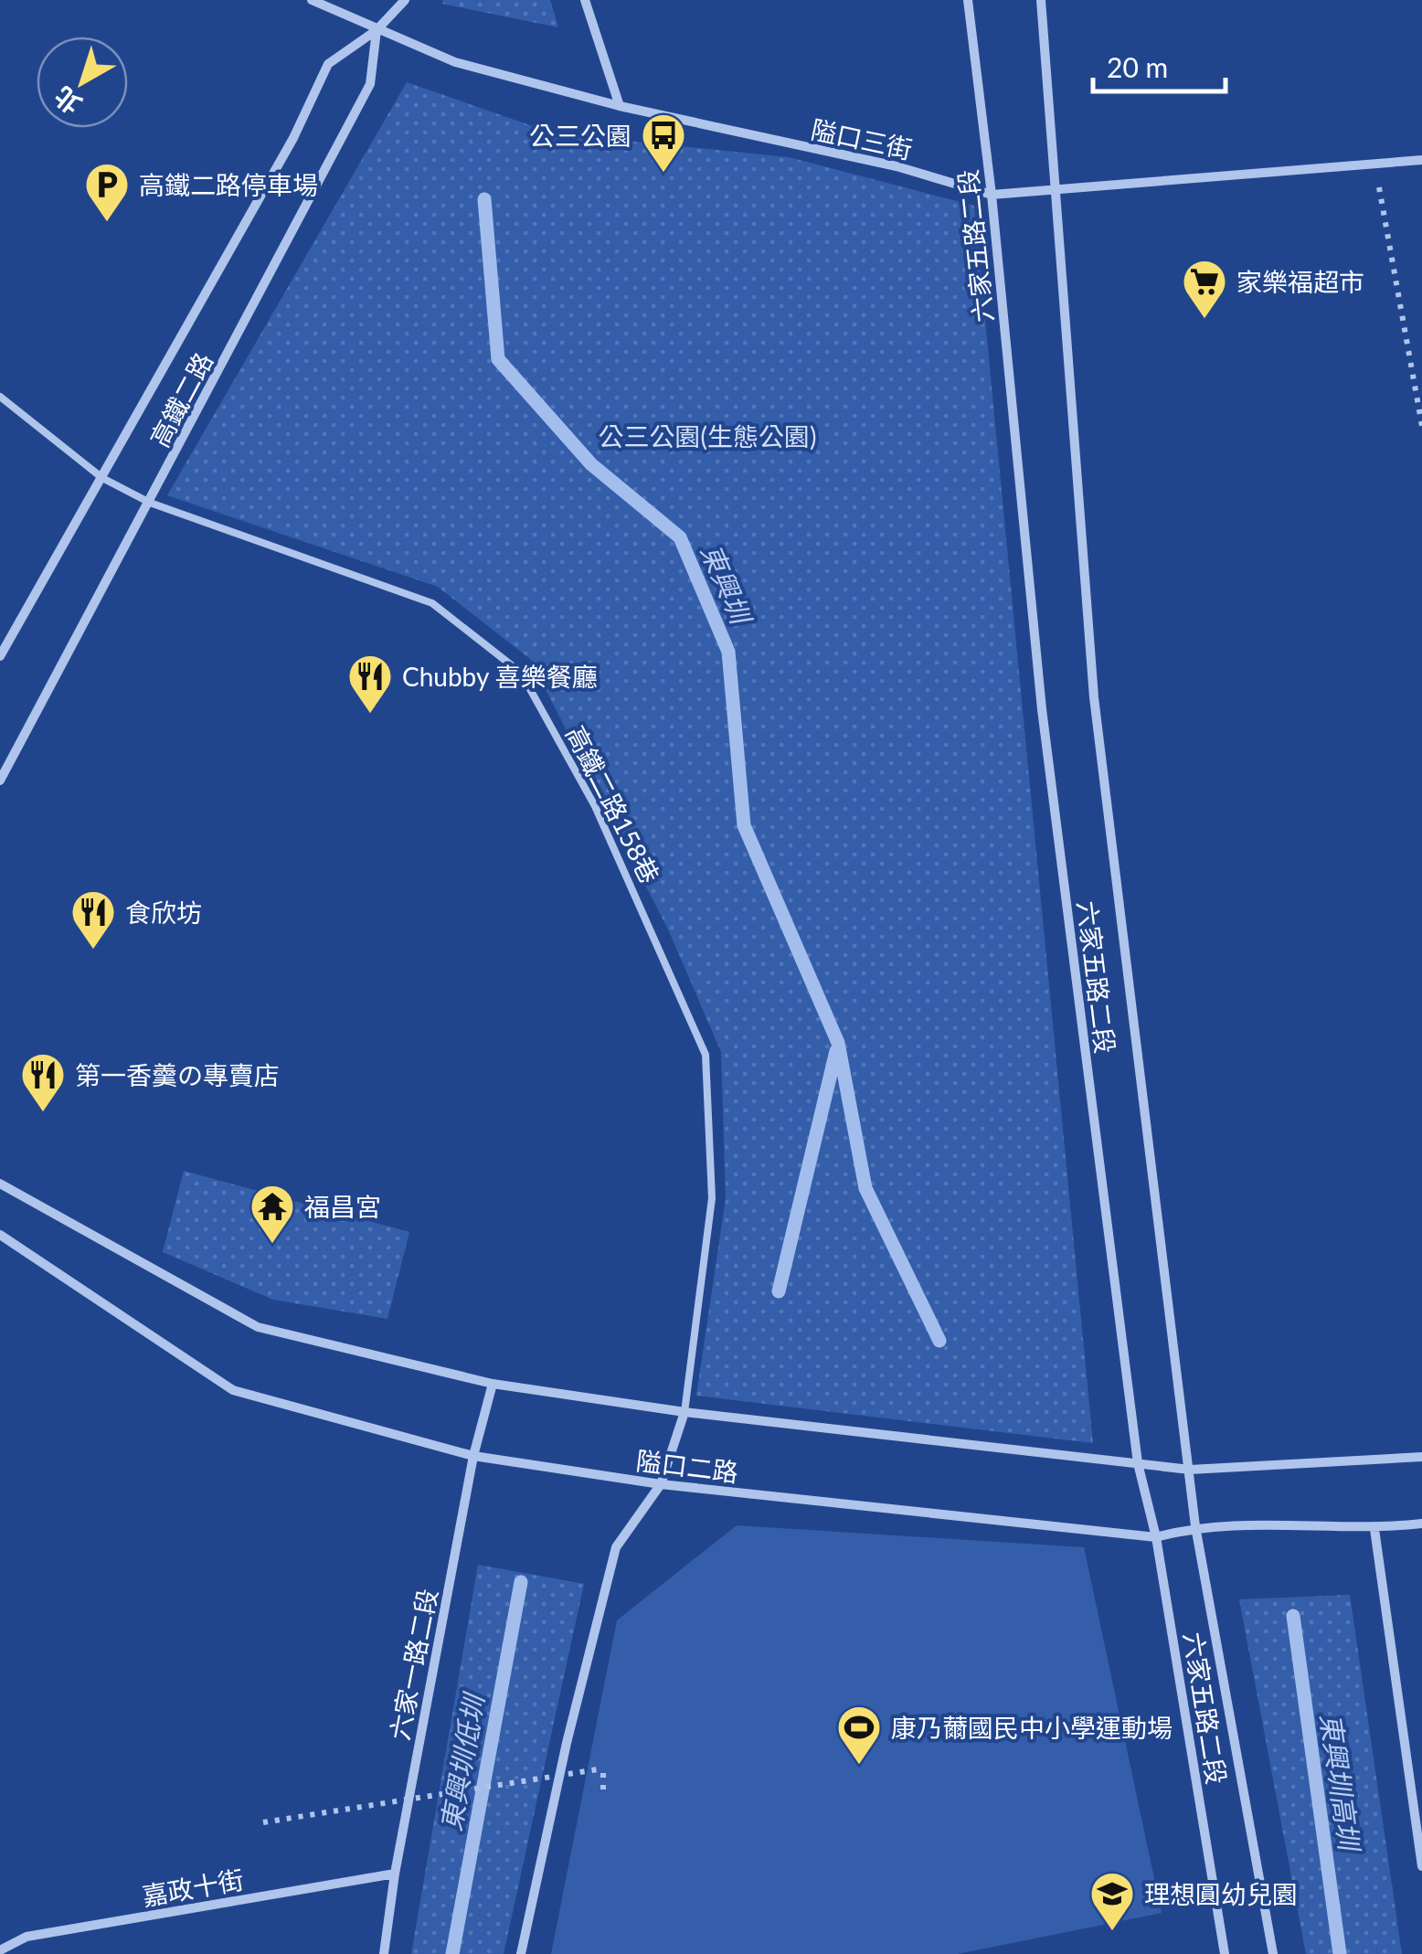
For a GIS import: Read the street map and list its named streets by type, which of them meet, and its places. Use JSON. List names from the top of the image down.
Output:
{
  "streets": {
    "street": [
      "隘口三街",
      "六家五路二段",
      "高鐵二路",
      "隘口二路",
      "六家一路二段",
      "嘉政十街"
    ],
    "lane": ["高鐵二路158巷"]
  },
  "crossings": [
    ["隘口三街", "六家五路二段"],
    ["隘口三街", "高鐵二路"],
    ["六家五路二段", "隘口二路"],
    ["高鐵二路", "高鐵二路158巷"],
    ["高鐵二路158巷", "隘口二路"],
    ["隘口二路", "六家一路二段"],
    ["六家一路二段", "嘉政十街"]
  ],
  "water": ["東興圳", "東興圳低圳", "東興圳高圳"],
  "parks": ["公三公園(生態公園)"],
  "places": {
    "bus stop": ["公三公園"],
    "parking": ["高鐵二路停車場"],
    "supermarket": ["家樂福超市"],
    "restaurant": ["Chubby 喜樂餐廳", "食欣坊", "第一香羹の專賣店"],
    "temple": ["福昌宮"],
    "sports": ["康乃薾國民中小學運動場"],
    "school or university": ["理想圓幼兒園"]
  },
  "scale_bar": "20 m",
  "north": "bottom left"
}
